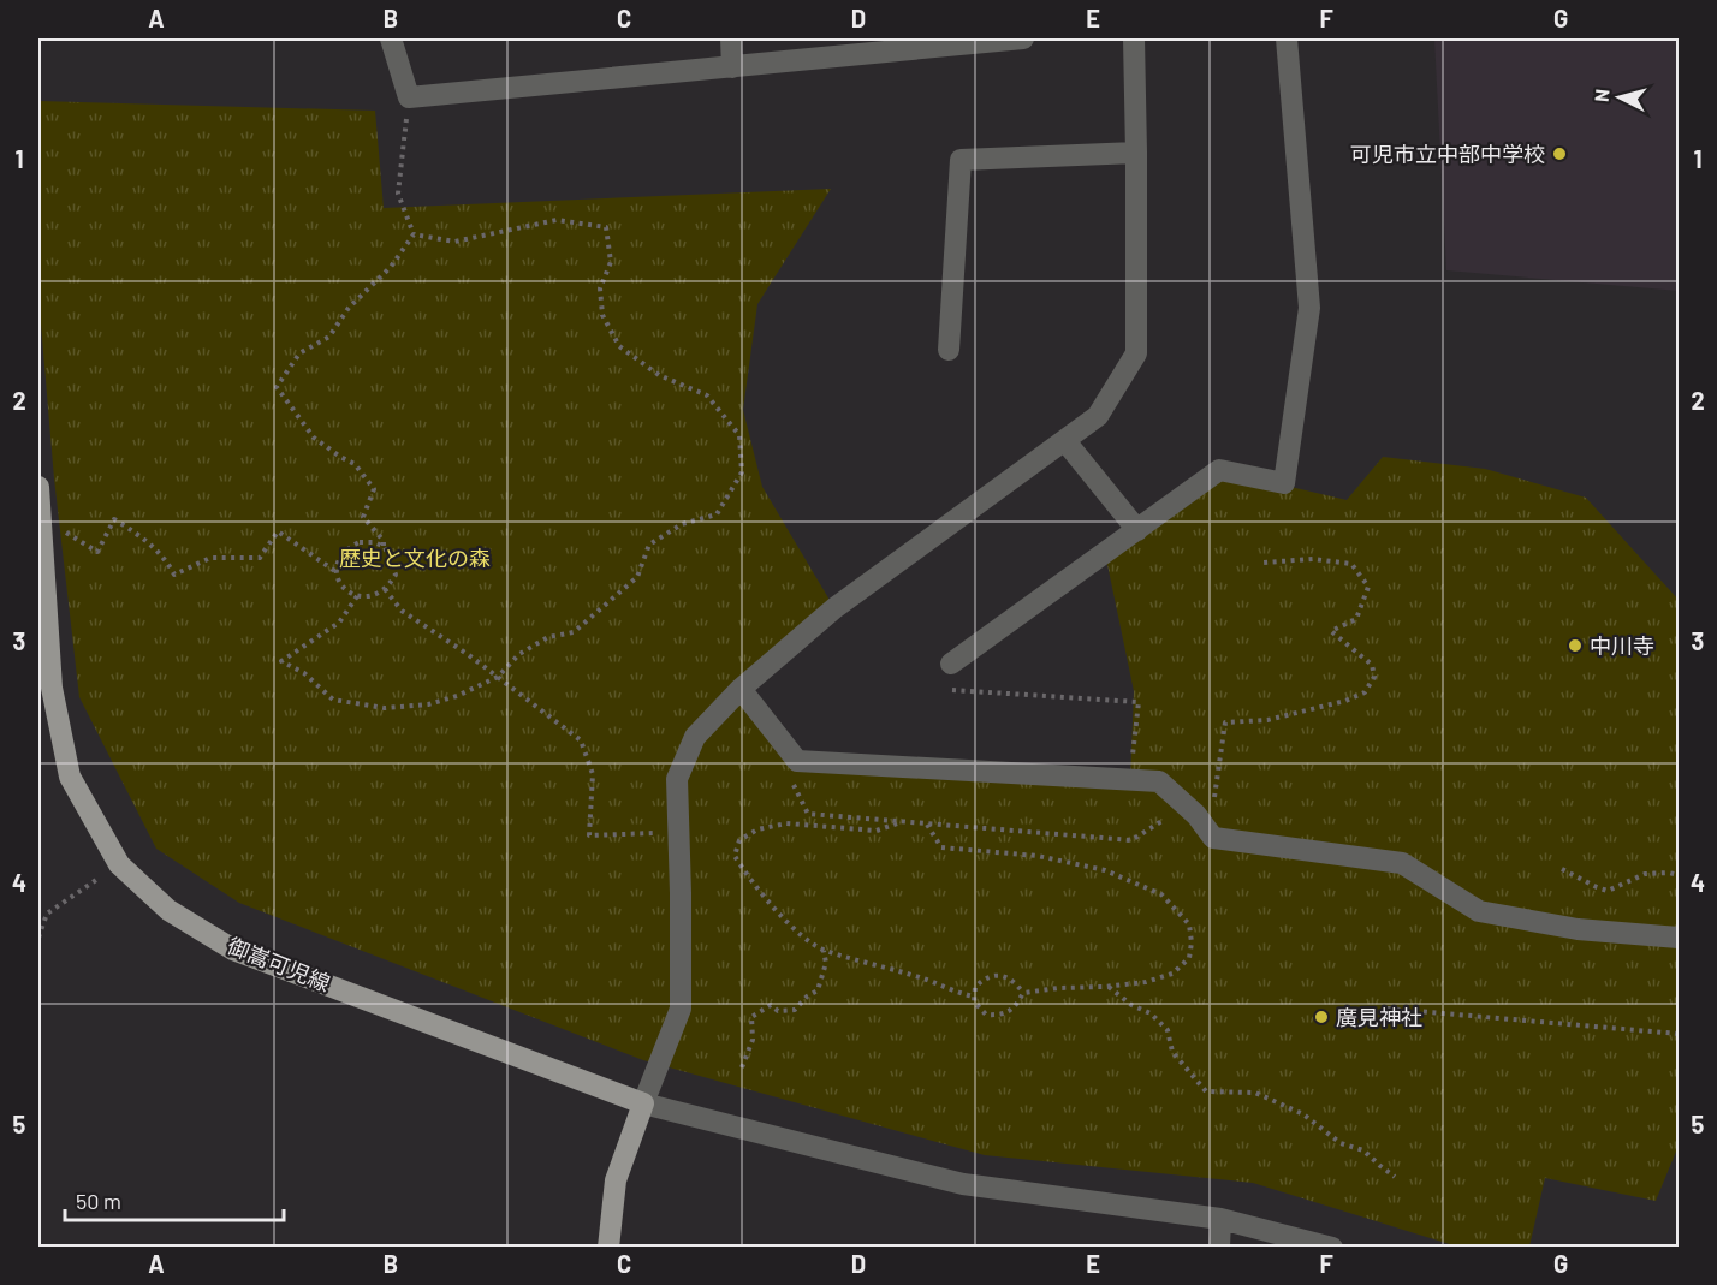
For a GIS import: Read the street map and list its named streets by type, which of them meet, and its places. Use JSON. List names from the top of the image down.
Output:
{
  "streets": {
    "main road": ["御嵩可児線"]
  },
  "parks": ["歴史と文化の森"],
  "places": ["可児市立中部中学校", "中川寺", "廣見神社"],
  "scale_bar": "50 m",
  "north": "left",
  "grid": {
    "columns": [
      "A",
      "B",
      "C",
      "D",
      "E",
      "F",
      "G"
    ],
    "rows": [
      "1",
      "2",
      "3",
      "4",
      "5"
    ]
  }
}
